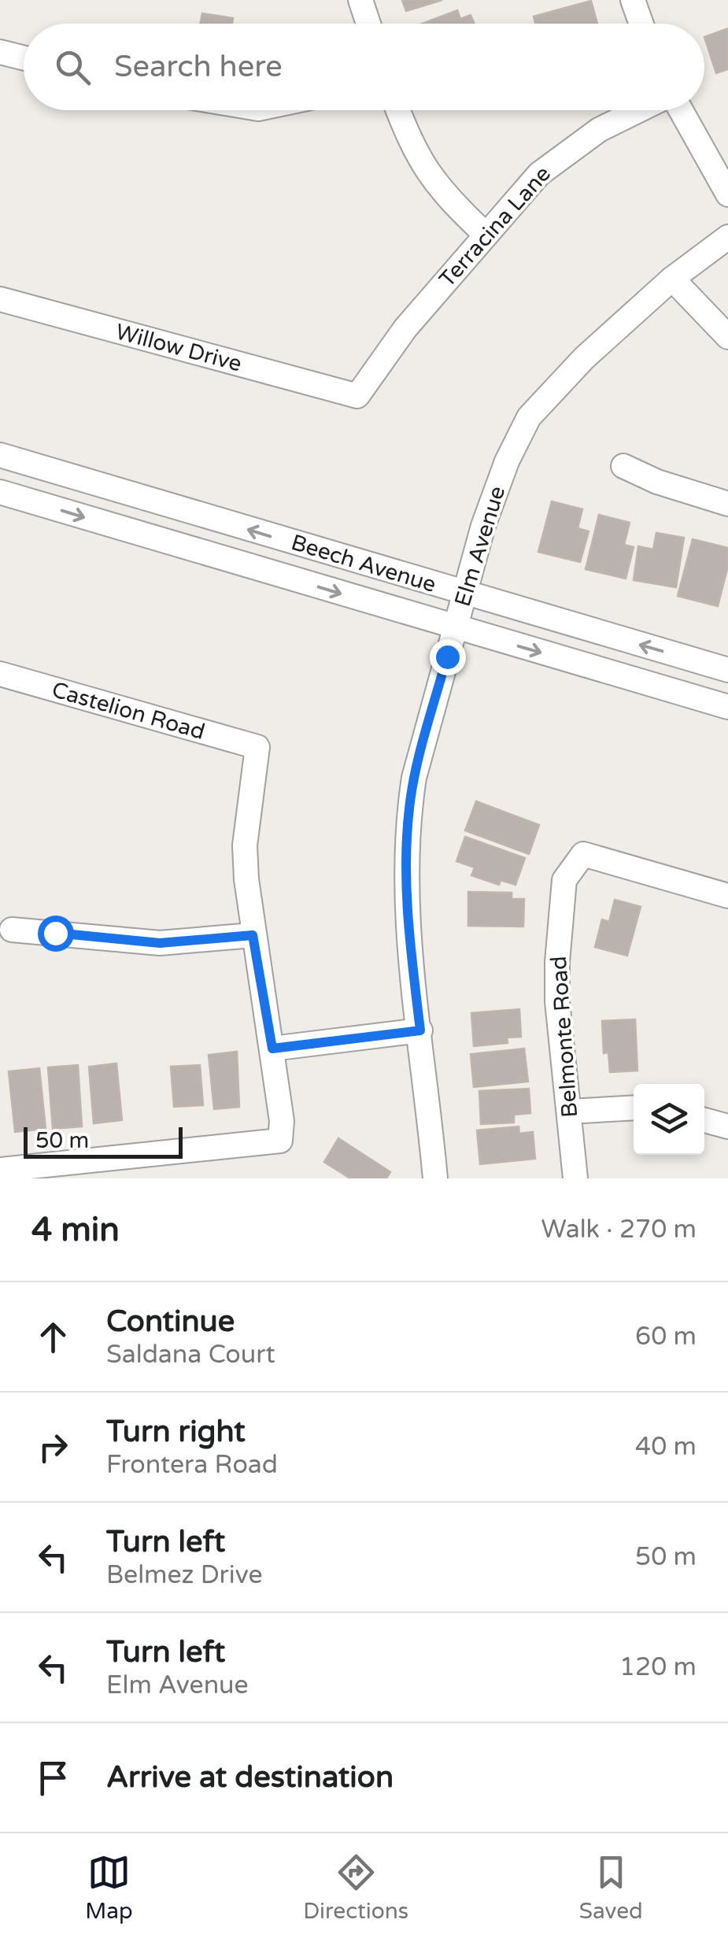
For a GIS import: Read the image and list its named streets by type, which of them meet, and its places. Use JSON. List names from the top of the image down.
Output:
{
  "streets": {
    "street": [
      "Terracina Lane",
      "Willow Drive",
      "Elm Avenue",
      "Beech Avenue",
      "Castelion Road",
      "Belmonte Road"
    ]
  },
  "crossings": [
    ["Terracina Lane", "Willow Drive"],
    ["Elm Avenue", "Beech Avenue"]
  ],
  "scale_bar": "50 m",
  "page": {
    "search": "Search here",
    "scale": "50 m",
    "heading": ["4 min", "Walk · 270 m"],
    "list": [
      ["Continue", "Saldana Court", "60 m"],
      ["Turn right", "Frontera Road", "40 m"],
      ["Turn left", "Belmez Drive", "50 m"],
      ["Turn left", "Elm Avenue", "120 m"],
      "Arrive at destination"
    ],
    "nav": ["Map", "Directions", "Saved"]
  }
}
